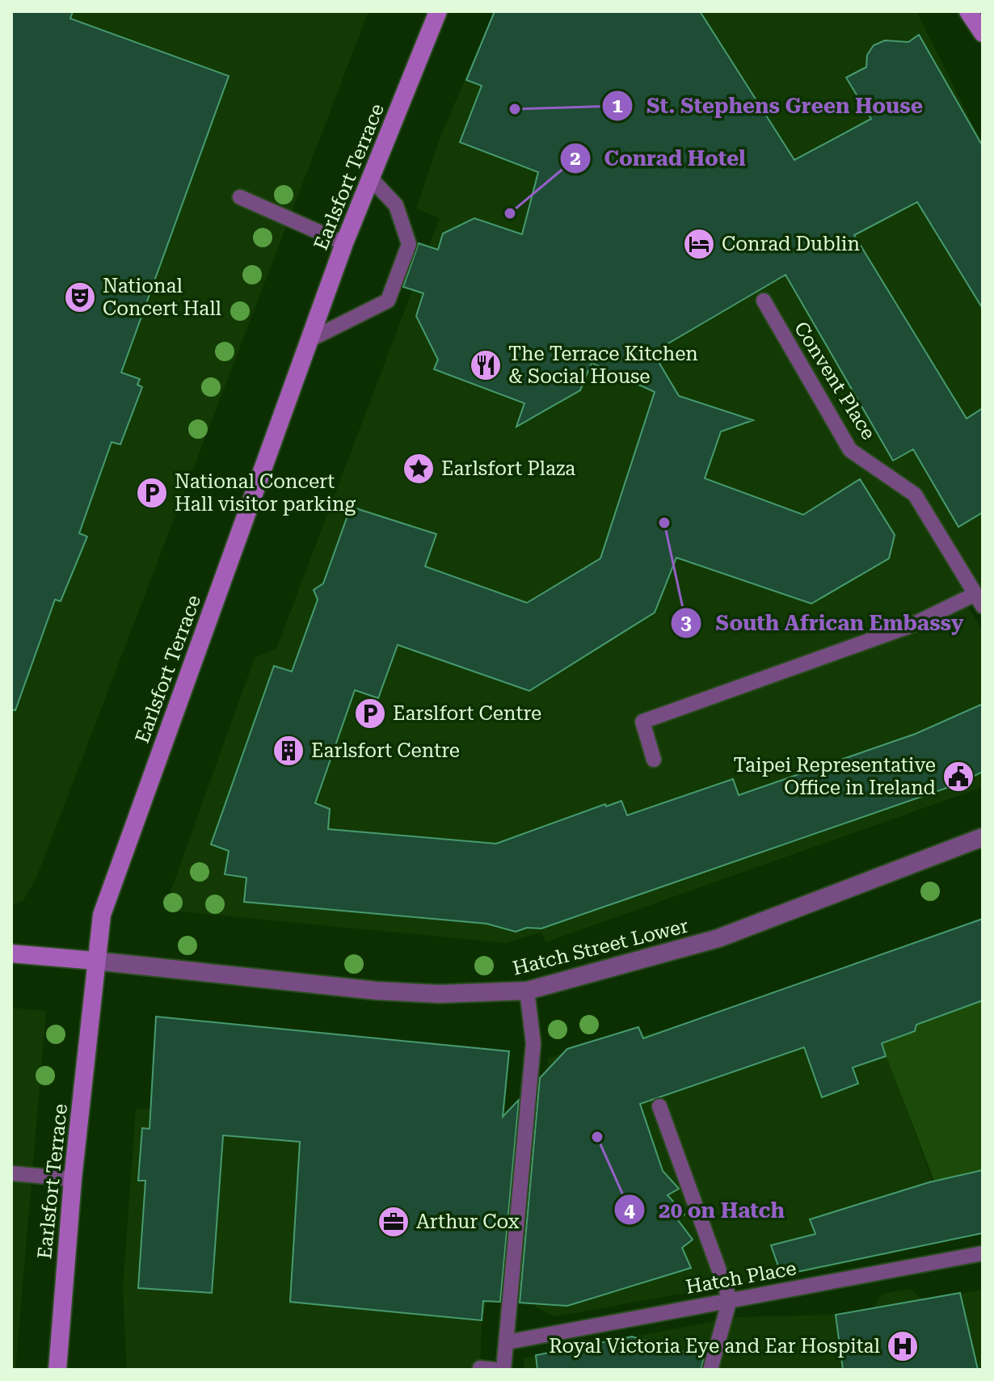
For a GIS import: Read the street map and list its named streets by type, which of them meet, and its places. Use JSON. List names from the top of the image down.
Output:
{
  "streets": {
    "main road": ["Earlsfort Terrace"],
    "street": ["Hatch Street Lower"],
    "lane": ["Convent Place", "Hatch Place"]
  },
  "crossings": [
    ["Earlsfort Terrace", "Hatch Street Lower"]
  ],
  "places": {
    "other": [
      "St. Stephens Green House",
      "Conrad Hotel",
      "South African Embassy",
      "20 on Hatch"
    ],
    "hotel": ["Conrad Dublin"],
    "theatre": ["National Concert Hall"],
    "restaurant": ["The Terrace Kitchen & Social House"],
    "place": ["Earlsfort Plaza"],
    "parking": ["National Concert Hall visitor parking", "Earslfort Centre"],
    "building": ["Earlsfort Centre"],
    "public building": ["Taipei Representative Office in Ireland"],
    "office": ["Arthur Cox"],
    "hospital": ["Royal Victoria Eye and Ear Hospital"]
  }
}
